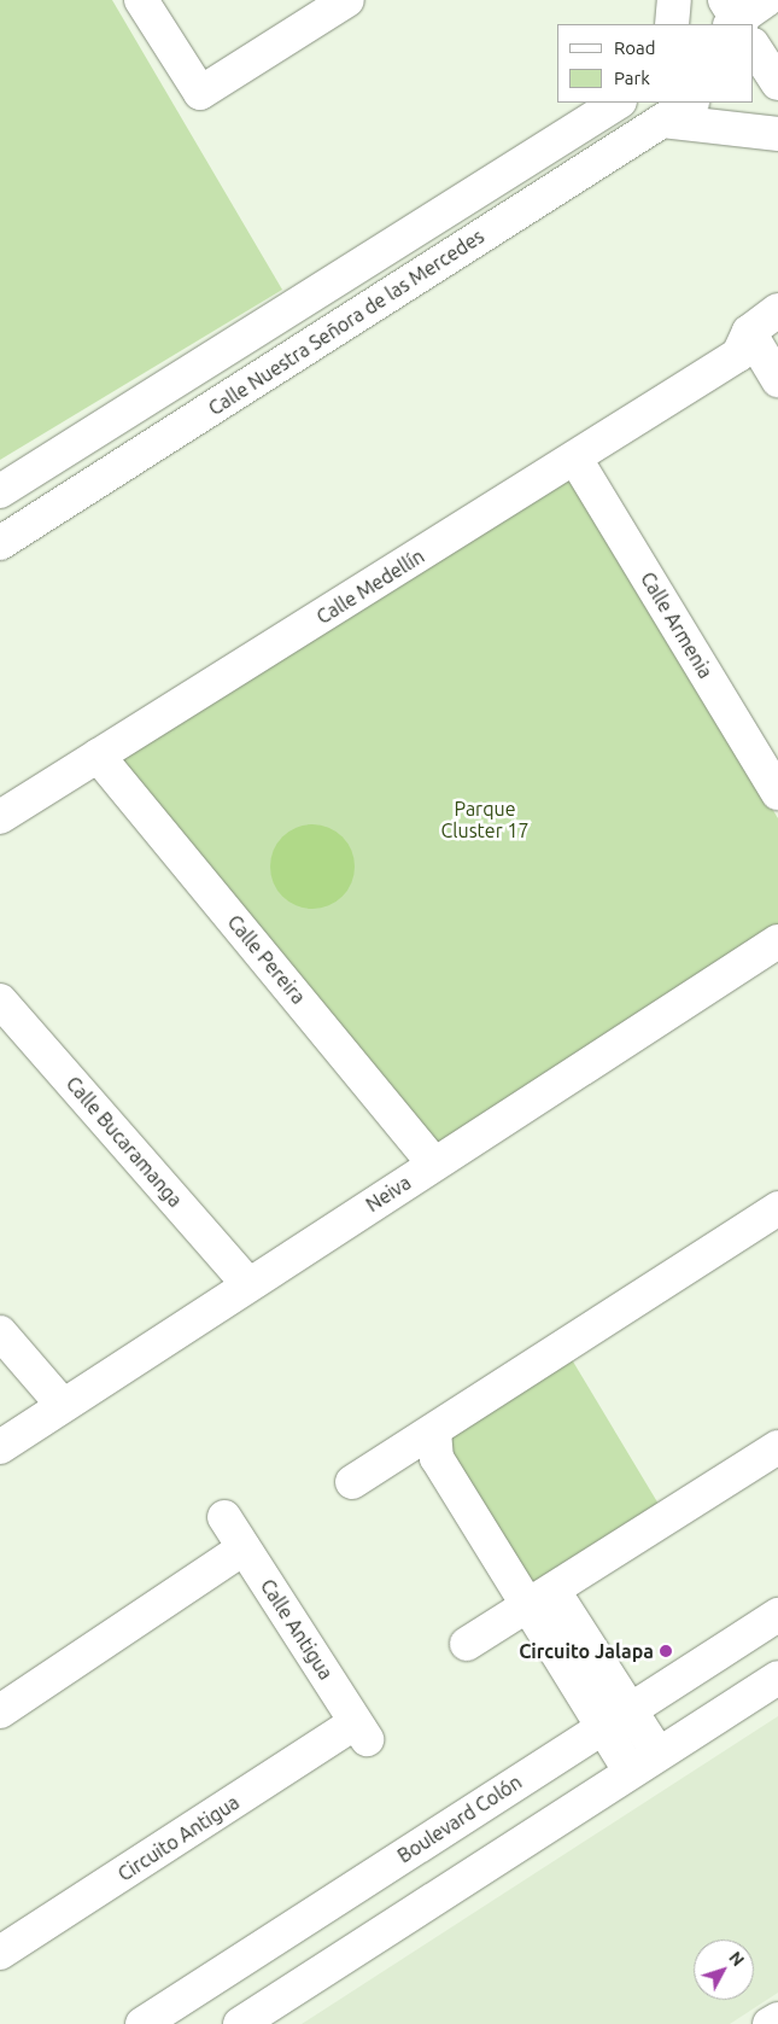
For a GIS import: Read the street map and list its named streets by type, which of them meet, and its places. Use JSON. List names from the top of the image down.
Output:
{
  "streets": {
    "street": [
      "Calle Nuestra Señora de las Mercedes",
      "Calle Medellín",
      "Calle Armenia",
      "Calle Pereira",
      "Calle Bucaramanga",
      "Neiva",
      "Calle Antigua",
      "Boulevard Colón",
      "Circuito Antigua"
    ]
  },
  "crossings": [
    ["Calle Medellín", "Calle Armenia"],
    ["Calle Medellín", "Calle Pereira"],
    ["Calle Pereira", "Neiva"],
    ["Calle Bucaramanga", "Neiva"],
    ["Calle Antigua", "Circuito Antigua"]
  ],
  "parks": ["Parque Cluster 17"],
  "places": ["Circuito Jalapa"],
  "legend": ["Road", "Park"],
  "north": "top right"
}
